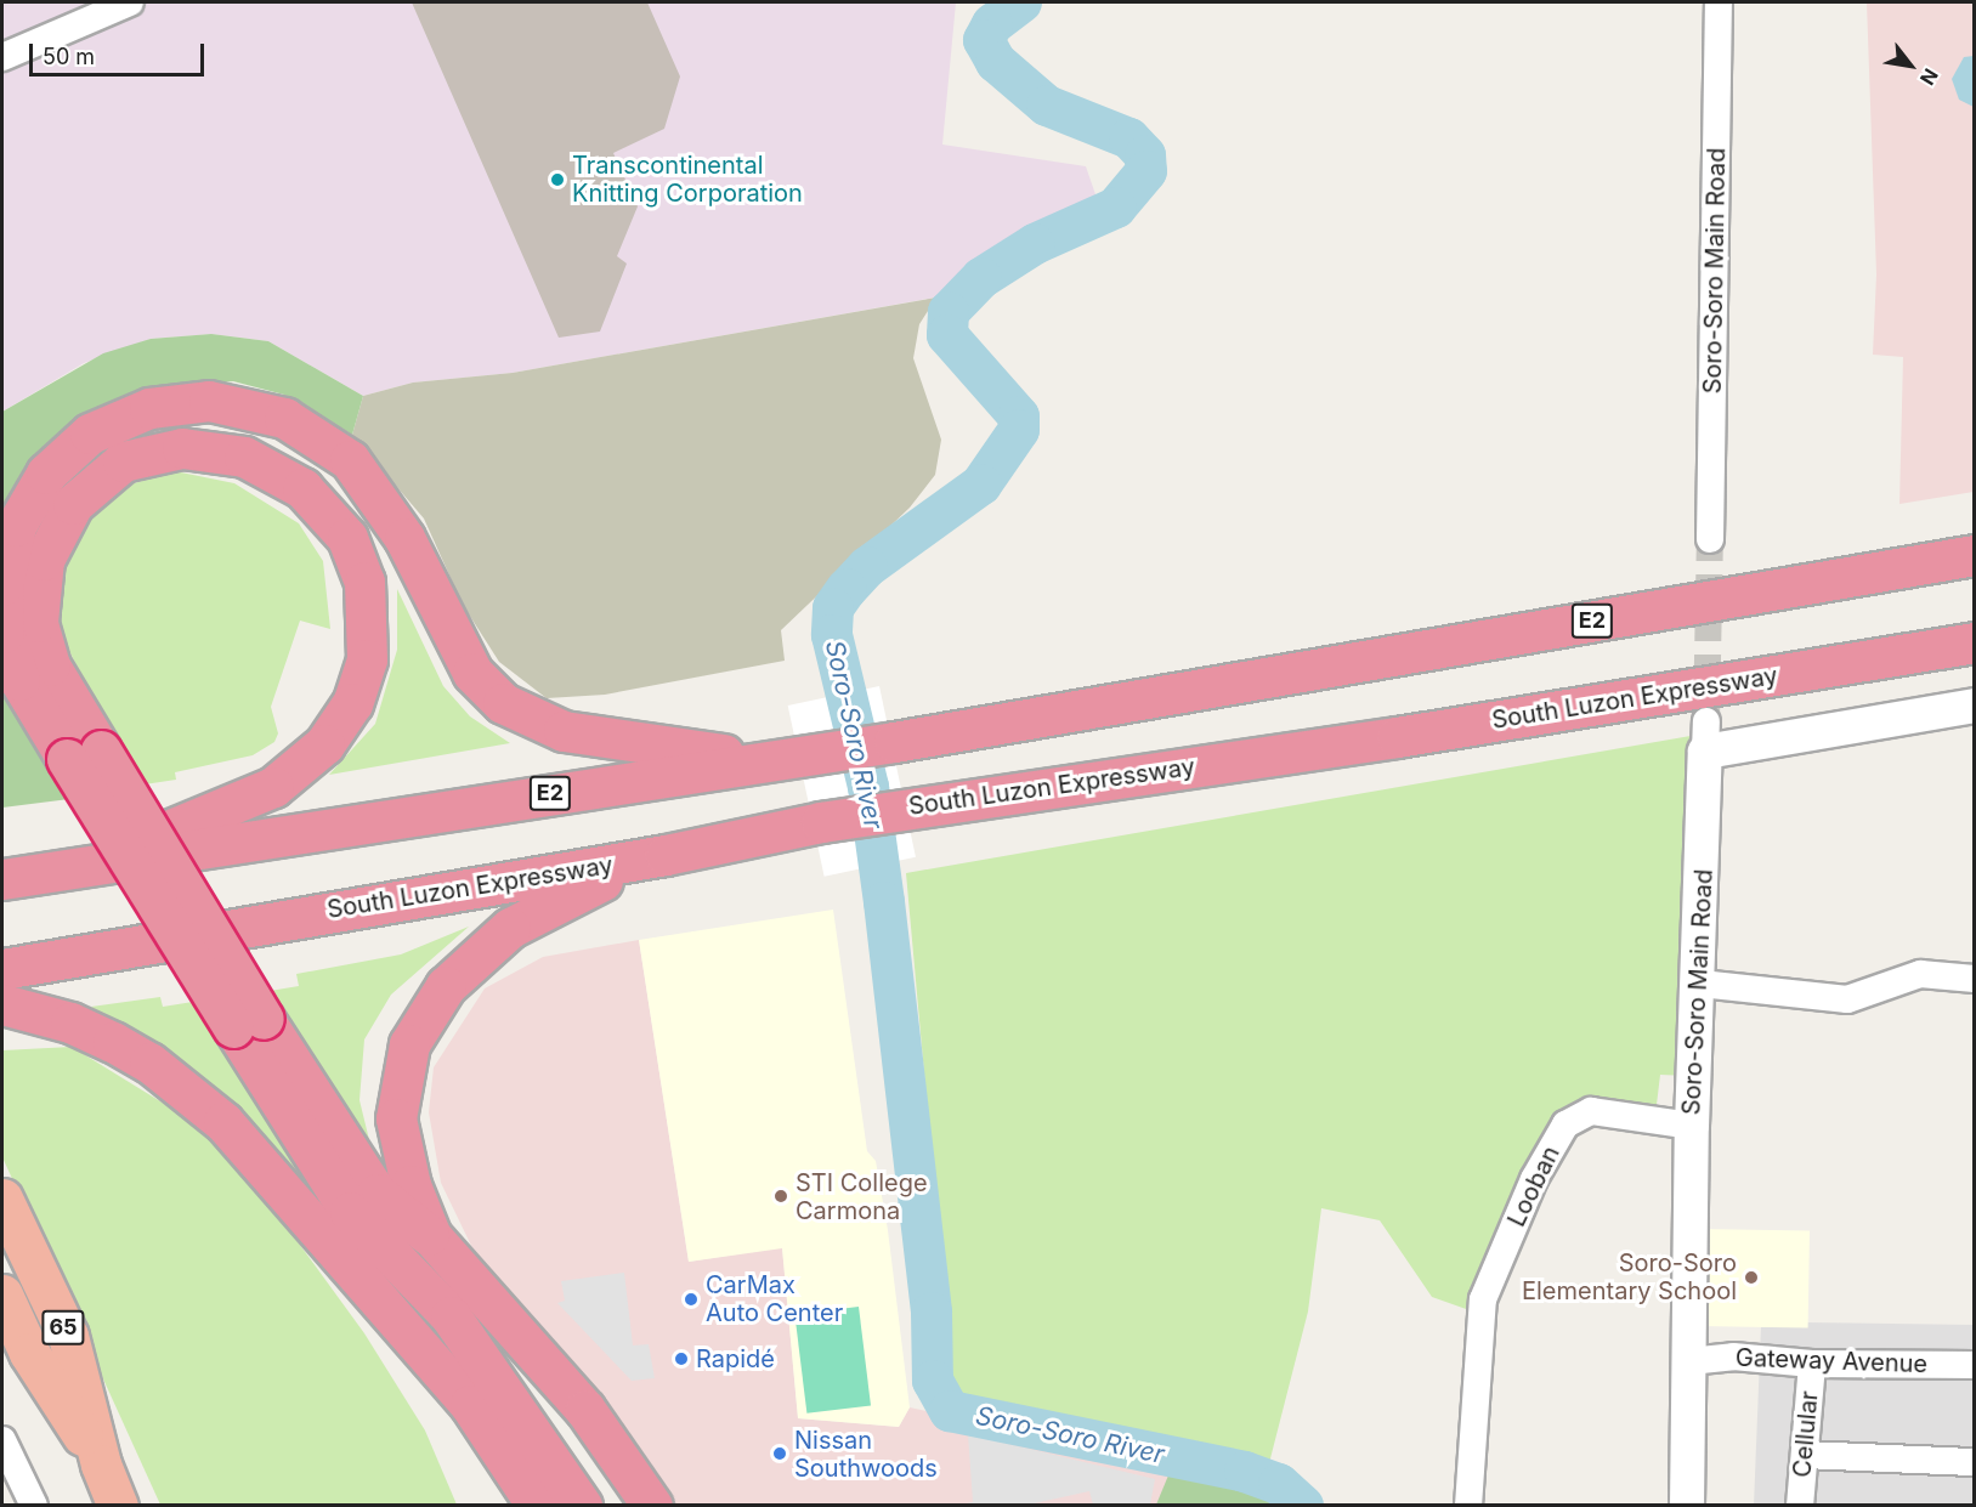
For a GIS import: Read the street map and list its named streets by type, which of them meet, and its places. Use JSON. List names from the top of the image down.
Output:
{
  "streets": {
    "highway": ["E2", "South Luzon Expressway", "65"],
    "street": [
      "Soro-Soro Main Road",
      "Looban",
      "Gateway Avenue",
      "Cellular"
    ]
  },
  "crossings": [
    ["Soro-Soro Main Road", "Looban"],
    ["Soro-Soro Main Road", "Gateway Avenue"],
    ["Gateway Avenue", "Cellular"]
  ],
  "water": ["Soro-Soro River"],
  "places": [
    "Transcontinental Knitting Corporation",
    "STI College Carmona",
    "Soro-Soro Elementary School",
    "CarMax Auto Center",
    "Rapidé",
    "Nissan Southwoods"
  ],
  "scale_bar": "50 m",
  "north": "bottom right"
}
